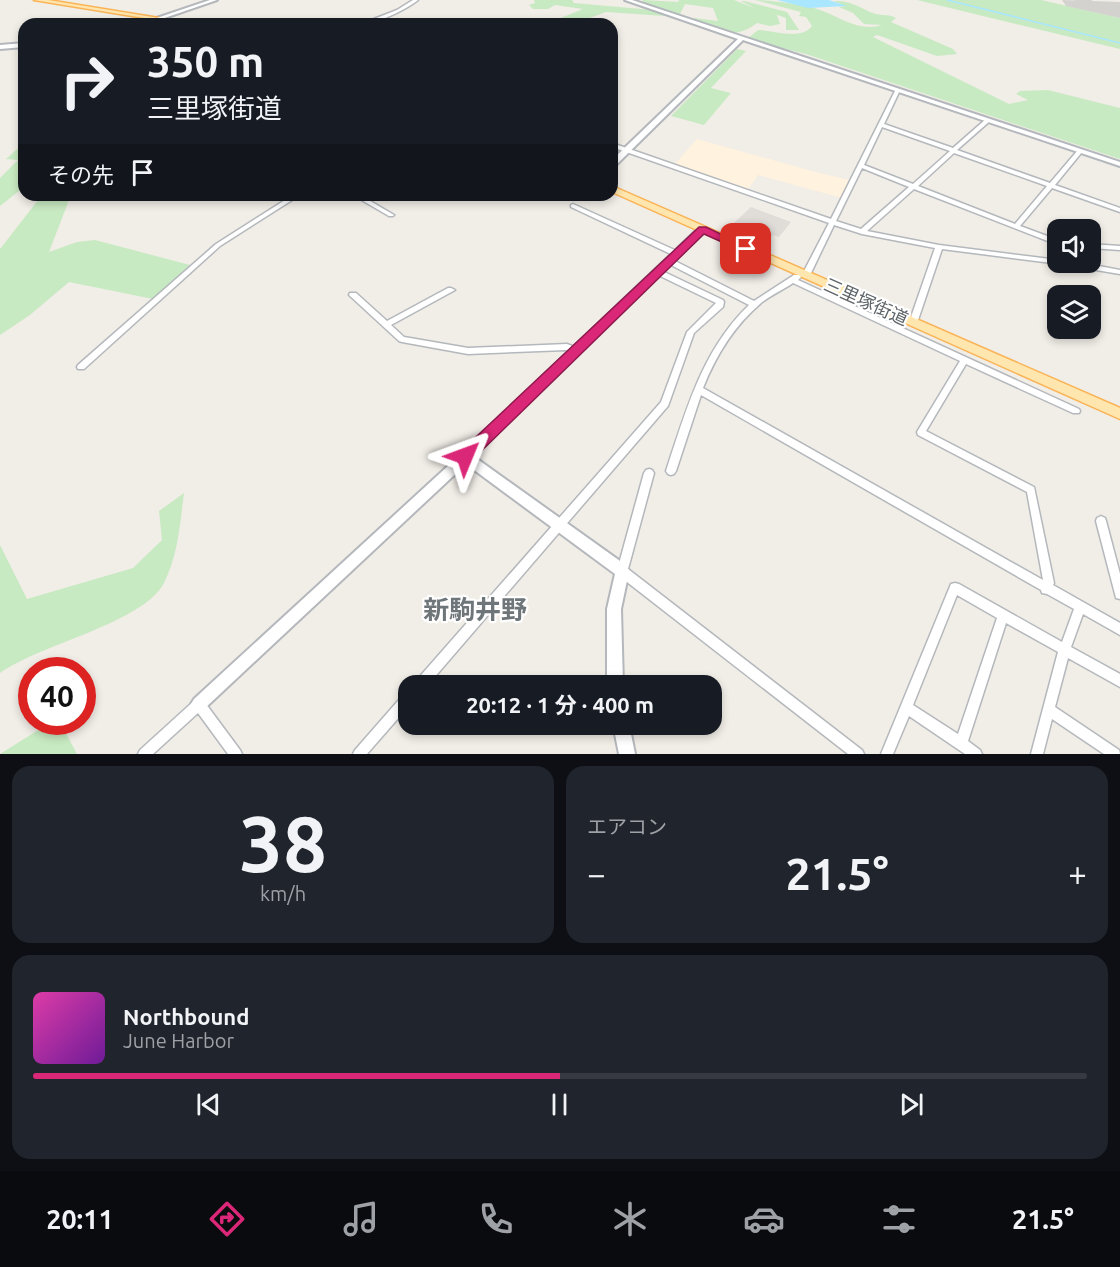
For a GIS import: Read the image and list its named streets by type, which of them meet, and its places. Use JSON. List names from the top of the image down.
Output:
{
  "streets": {
    "main road": ["三里塚街道"]
  },
  "districts": ["新駒井野"],
  "page": {
    "turn": ["350 m", "三里塚街道"],
    "then": "その先",
    "limit": "40",
    "trip": "20:12 · 1 分 · 400 m",
    "tile": [
      ["38", "km/h"],
      "エアコン"
    ],
    "heat": ["−", "21.5°", "+"],
    "song": ["Northbound", "June Harbor"],
    "tabs": ["20:11", "21.5°"]
  }
}
